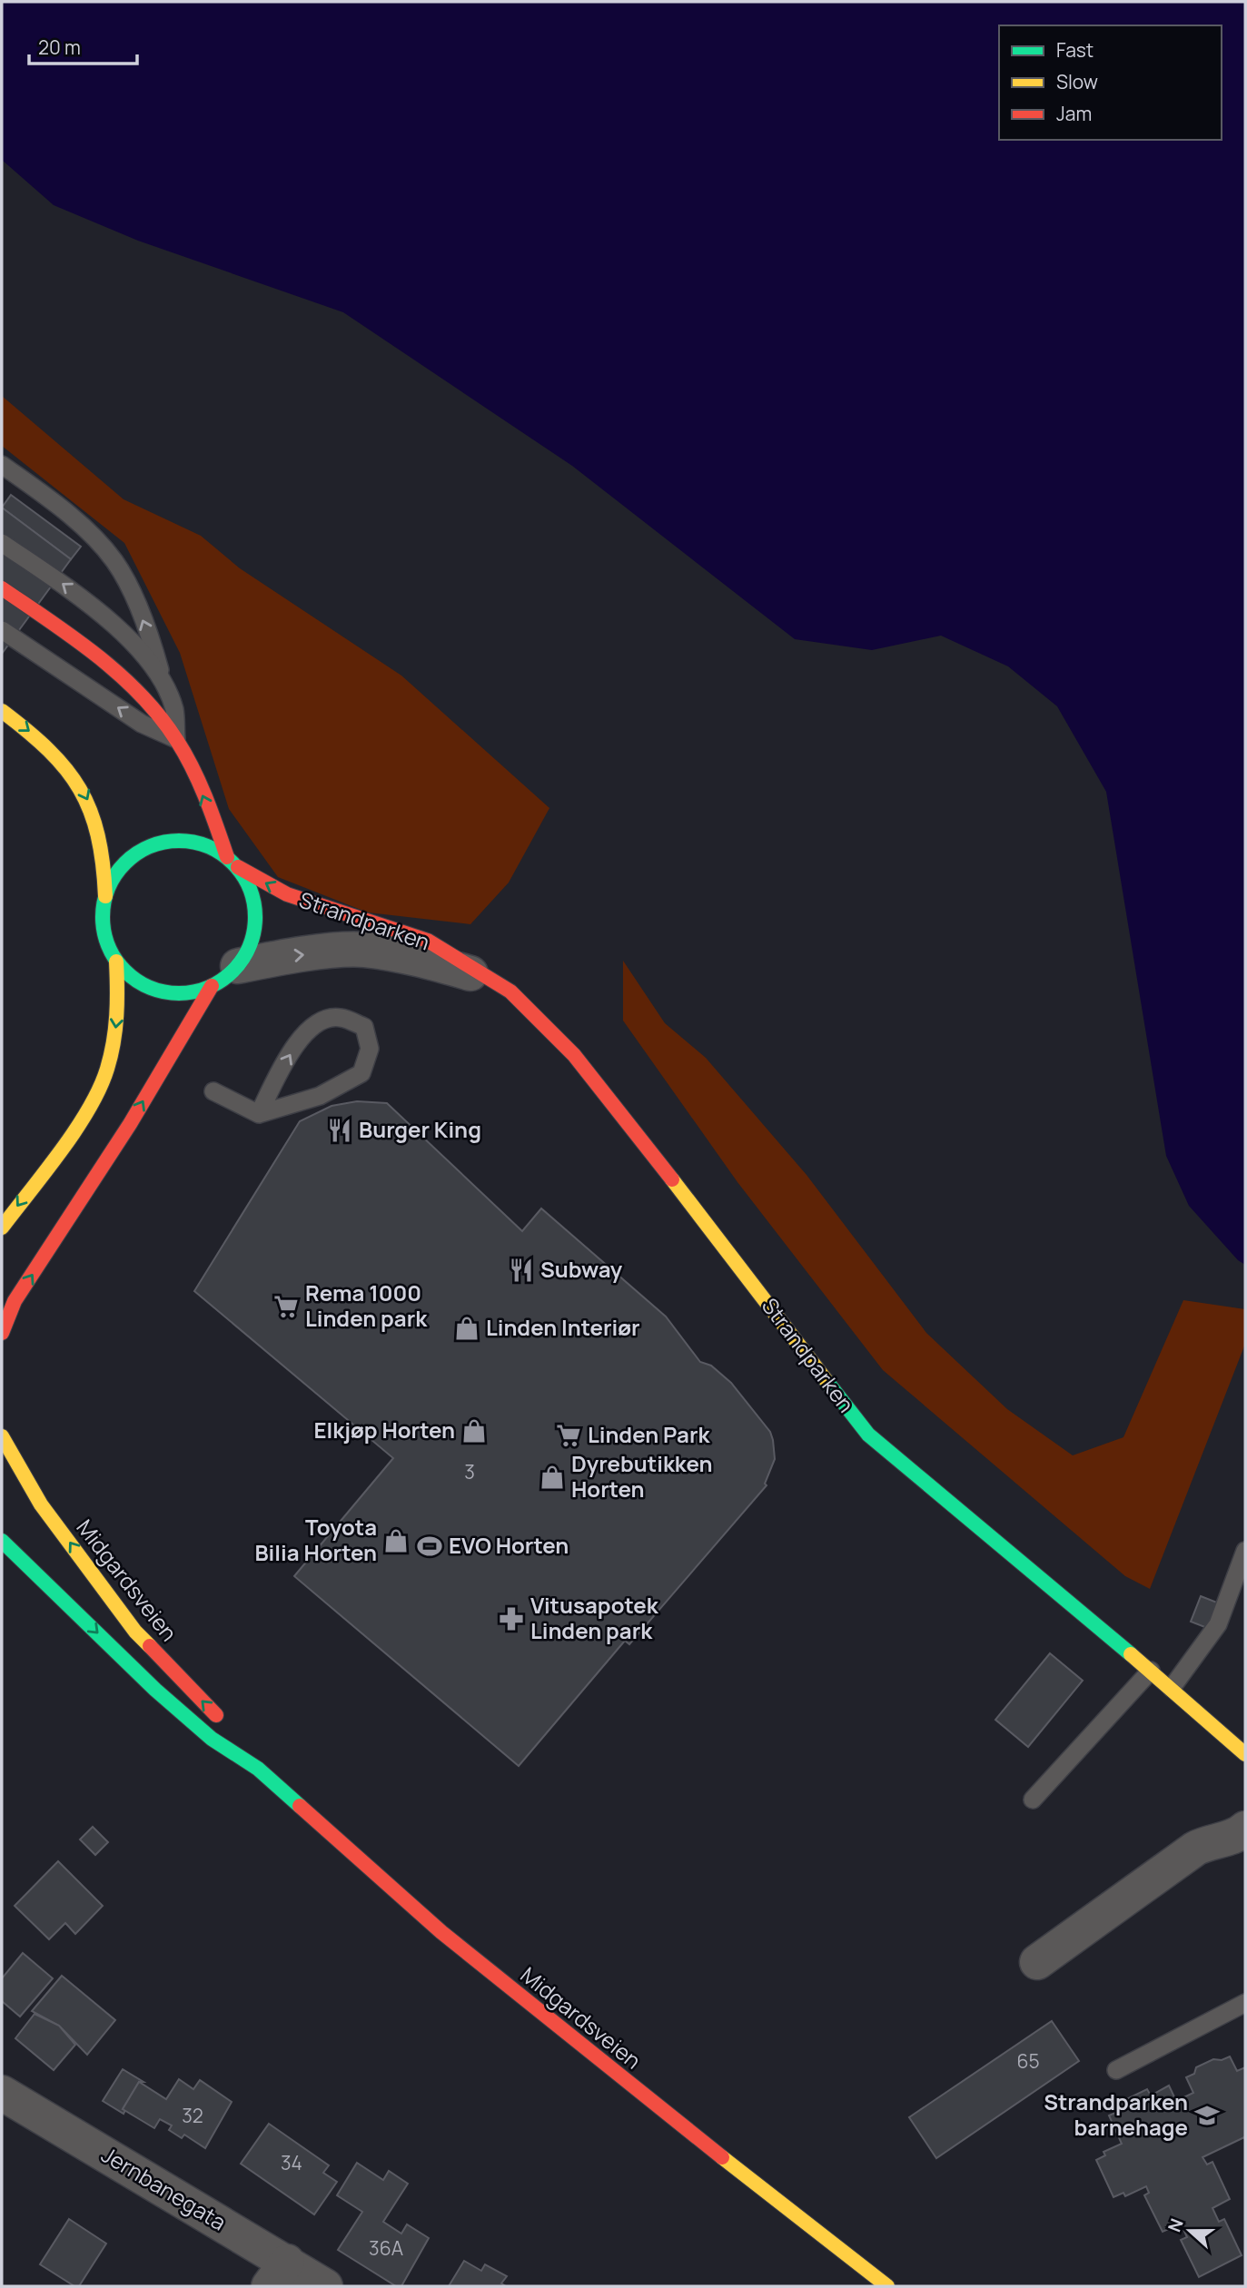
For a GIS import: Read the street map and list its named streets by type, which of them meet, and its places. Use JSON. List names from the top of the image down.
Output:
{
  "streets": {
    "main road": ["Strandparken", "Midgardsveien"],
    "street": ["Jernbanegata"]
  },
  "places": {
    "restaurant": ["Burger King", "Subway"],
    "supermarket": ["Rema 1000 Linden park", "Linden Park"],
    "shop": [
      "Linden Interiør",
      "Elkjøp Horten",
      "Dyrebutikken Horten",
      "Toyota Bilia Horten"
    ],
    "sports": ["EVO Horten"],
    "pharmacy": ["Vitusapotek Linden park"],
    "school or university": ["Strandparken barnehage"]
  },
  "house_numbers": [
    "3",
    "65",
    "32",
    "34",
    "36A"
  ],
  "legend": ["Fast", "Slow", "Jam"],
  "scale_bar": "20 m",
  "north": "left"
}
